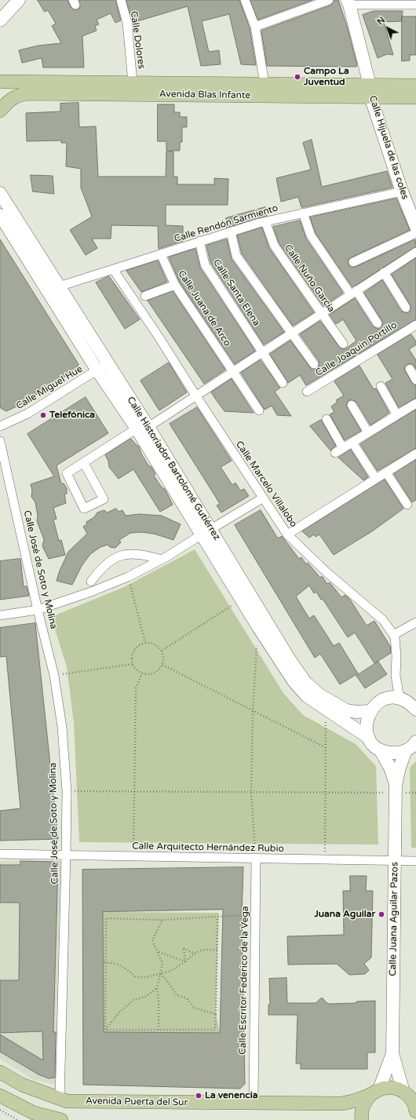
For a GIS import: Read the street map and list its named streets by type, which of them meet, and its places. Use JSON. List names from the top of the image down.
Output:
{
  "streets": {
    "main road": ["Avenida Blas Infante", "Avenida Puerta del Sur"],
    "street": [
      "Calle Dolores",
      "Calle Hijuela de las coles",
      "Calle Rendón Sarmiento",
      "Calle Nuño García",
      "Calle Santa Elena",
      "Calle Juana de Arco",
      "Calle Joaquín Portillo",
      "Calle Miguel Hue",
      "Calle Historiador Bartolomé Gutiérrez",
      "Calle Marcelo Villalobo",
      "Calle José de Soto y Molina",
      "Calle Arquitecto Hernández Rubio",
      "Calle Juana Aguilar Pazos",
      "Calle Escritor Federico de la Vega"
    ]
  },
  "crossings": [
    ["Calle Dolores", "Avenida Blas Infante"],
    ["Avenida Blas Infante", "Calle Hijuela de las coles"],
    ["Calle Hijuela de las coles", "Calle Rendón Sarmiento"],
    ["Calle Rendón Sarmiento", "Calle Nuño García"],
    ["Calle Rendón Sarmiento", "Calle Santa Elena"],
    ["Calle Rendón Sarmiento", "Calle Juana de Arco"],
    ["Calle Rendón Sarmiento", "Calle Historiador Bartolomé Gutiérrez"],
    ["Calle Rendón Sarmiento", "Calle Marcelo Villalobo"],
    ["Calle Miguel Hue", "Calle Historiador Bartolomé Gutiérrez"],
    ["Calle Historiador Bartolomé Gutiérrez", "Calle Juana Aguilar Pazos"],
    ["Calle José de Soto y Molina", "Calle Arquitecto Hernández Rubio"],
    ["Calle José de Soto y Molina", "Avenida Puerta del Sur"],
    ["Calle Arquitecto Hernández Rubio", "Calle Juana Aguilar Pazos"],
    ["Calle Arquitecto Hernández Rubio", "Calle Escritor Federico de la Vega"],
    ["Calle Juana Aguilar Pazos", "Avenida Puerta del Sur"],
    ["Calle Escritor Federico de la Vega", "Avenida Puerta del Sur"]
  ],
  "places": [
    "Campo La Juventud",
    "Telefónica",
    "Juana Aguilar",
    "La venencia"
  ],
  "north": "top left"
}
